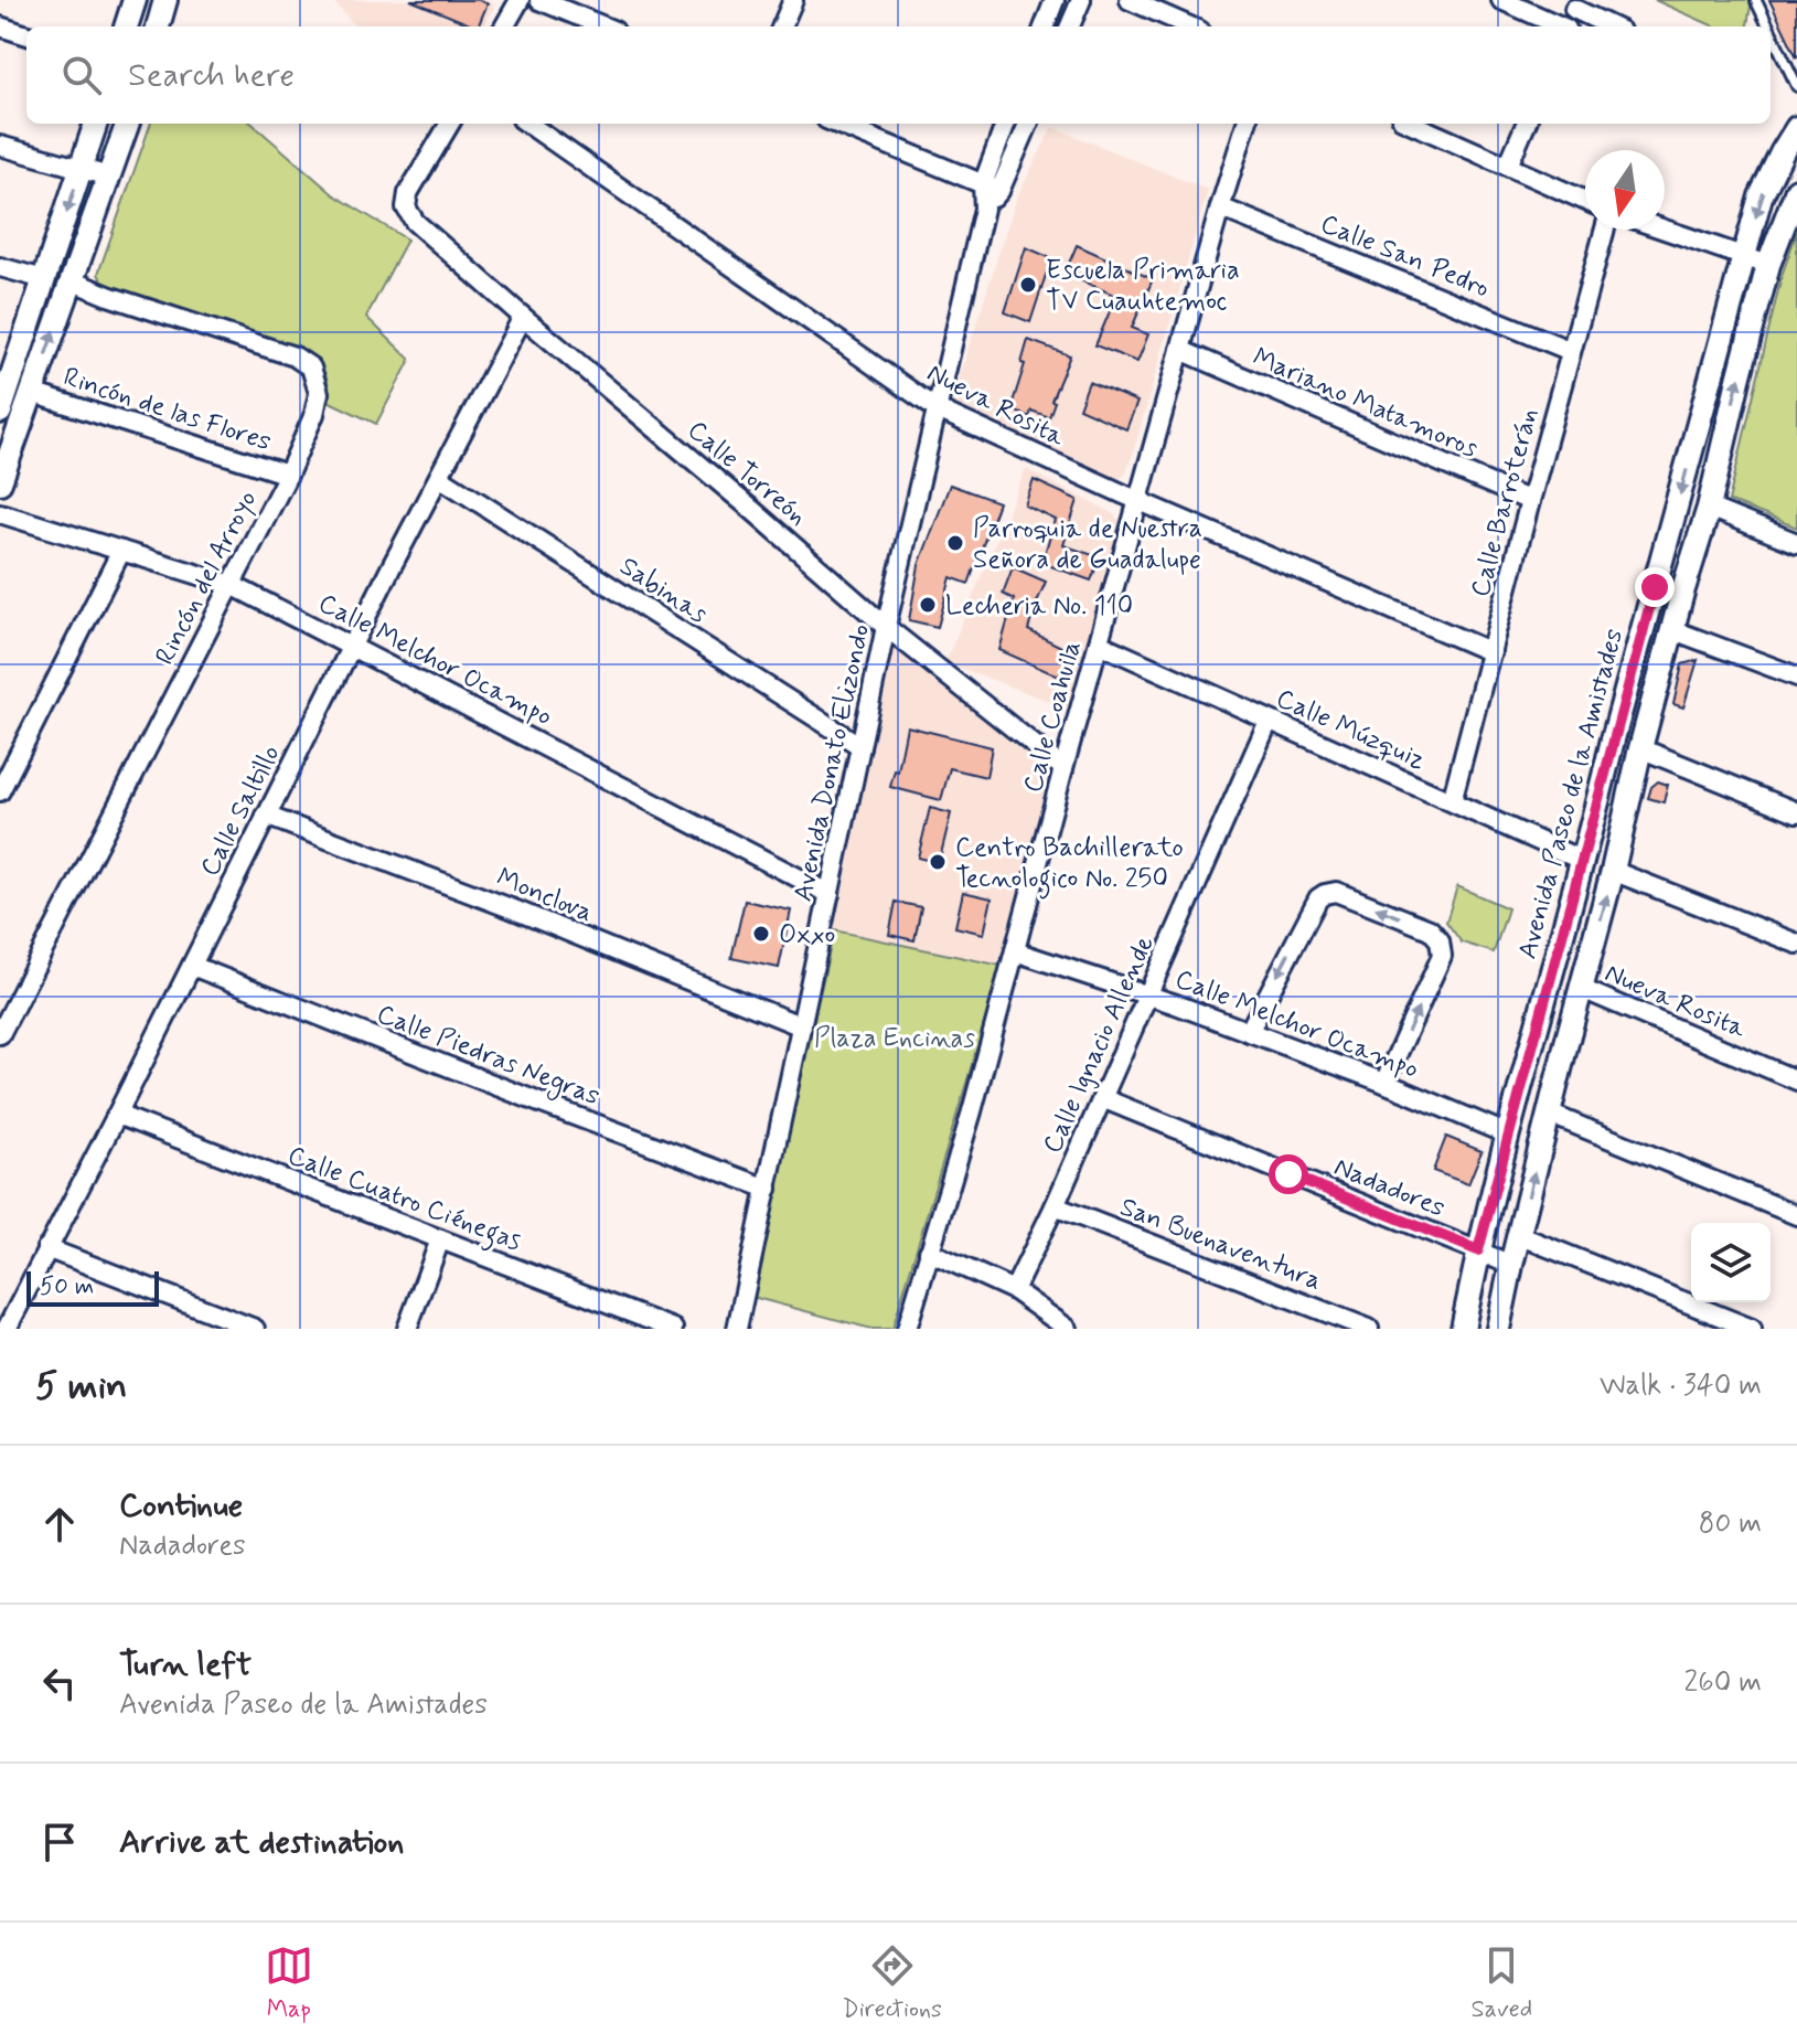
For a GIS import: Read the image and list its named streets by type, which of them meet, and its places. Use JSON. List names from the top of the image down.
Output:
{
  "streets": {
    "street": [
      "Calle San Pedro",
      "Mariano Matamoros",
      "Nueva Rosita",
      "Rincón de las Flores",
      "Calle Torreón",
      "Calle Barroterán",
      "Rincón del Arroyo",
      "Sabinas",
      "Calle Melchor Ocampo",
      "Calle Coahuila",
      "Calle Múzquiz",
      "Avenida Donato Elizondo",
      "Avenida Paseo de la Amistades",
      "Calle Saltillo",
      "Monclova",
      "Calle Ignacio Allende",
      "Calle Piedras Negras",
      "Nadadores",
      "Calle Cuatro Ciénegas",
      "San Buenaventura"
    ]
  },
  "crossings": [
    ["Calle San Pedro", "Calle Barroterán"],
    ["Calle San Pedro", "Calle Coahuila"],
    ["Mariano Matamoros", "Calle Barroterán"],
    ["Mariano Matamoros", "Calle Coahuila"],
    ["Nueva Rosita", "Calle Barroterán"],
    ["Nueva Rosita", "Calle Coahuila"],
    ["Nueva Rosita", "Avenida Donato Elizondo"],
    ["Rincón de las Flores", "Rincón del Arroyo"],
    ["Calle Torreón", "Calle Coahuila"],
    ["Calle Torreón", "Avenida Donato Elizondo"],
    ["Calle Torreón", "Calle Saltillo"],
    ["Calle Barroterán", "Calle Múzquiz"],
    ["Rincón del Arroyo", "Calle Melchor Ocampo"],
    ["Sabinas", "Avenida Donato Elizondo"],
    ["Sabinas", "Calle Saltillo"],
    ["Calle Melchor Ocampo", "Calle Coahuila"],
    ["Calle Melchor Ocampo", "Avenida Donato Elizondo"],
    ["Calle Melchor Ocampo", "Avenida Paseo de la Amistades"],
    ["Calle Melchor Ocampo", "Calle Saltillo"],
    ["Calle Melchor Ocampo", "Calle Ignacio Allende"],
    ["Calle Coahuila", "Calle Múzquiz"],
    ["Calle Múzquiz", "Avenida Paseo de la Amistades"],
    ["Calle Múzquiz", "Calle Ignacio Allende"],
    ["Avenida Donato Elizondo", "Monclova"],
    ["Avenida Donato Elizondo", "Calle Piedras Negras"],
    ["Avenida Paseo de la Amistades", "Nadadores"],
    ["Calle Saltillo", "Monclova"],
    ["Calle Saltillo", "Calle Piedras Negras"],
    ["Calle Saltillo", "Calle Cuatro Ciénegas"],
    ["Calle Ignacio Allende", "Nadadores"],
    ["Calle Ignacio Allende", "San Buenaventura"]
  ],
  "parks": ["Plaza Encinas"],
  "places": [
    "Escuela Primaria TV Cuauhtemoc",
    "Parroquia de Nuestra Señora de Guadalupe",
    "Lecheria No. 110",
    "Centro Bachillerato Tecnologico No. 250",
    "Oxxo"
  ],
  "scale_bar": "50 m",
  "north": "bottom",
  "page": {
    "search": "Search here",
    "scale": "50 m",
    "heading": ["5 min", "Walk · 340 m"],
    "list": [
      ["Continue", "Nadadores", "80 m"],
      ["Turn left", "Avenida Paseo de la Amistades", "260 m"],
      "Arrive at destination"
    ],
    "nav": ["Map", "Directions", "Saved"]
  }
}
